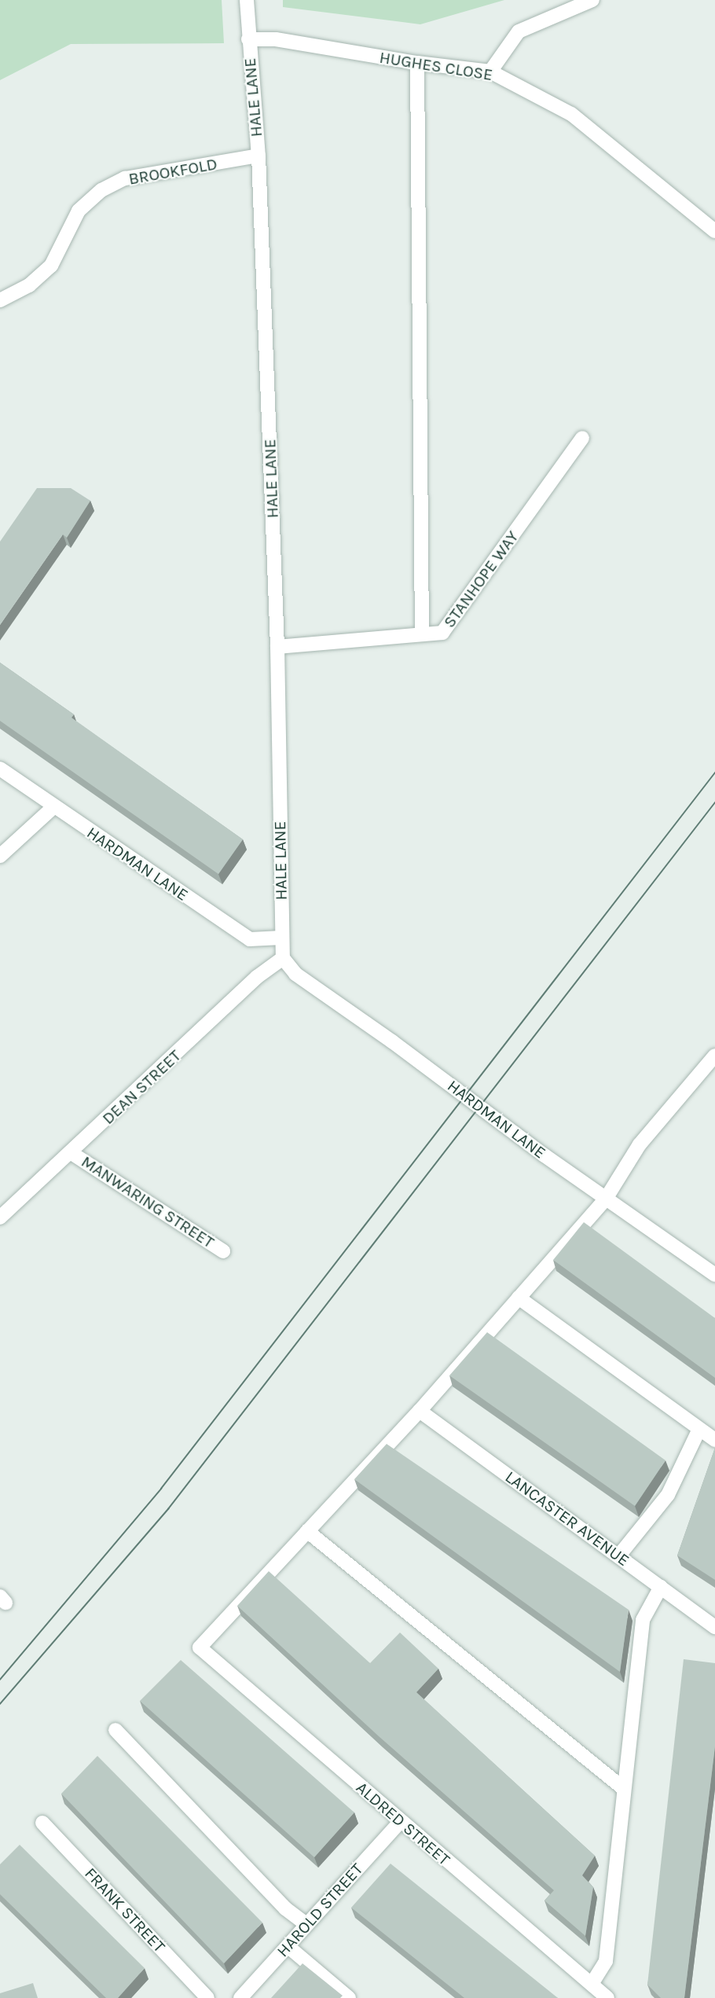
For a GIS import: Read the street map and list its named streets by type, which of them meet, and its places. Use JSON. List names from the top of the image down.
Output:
{
  "streets": {
    "street": [
      "HUGHES CLOSE",
      "HALE LANE",
      "BROOKFOLD",
      "STANHOPE WAY",
      "HARDMAN LANE",
      "DEAN STREET",
      "MANWARING STREET",
      "LANCASTER AVENUE",
      "ALDRED STREET",
      "FRANK STREET",
      "HAROLD STREET"
    ]
  },
  "crossings": [
    ["HUGHES CLOSE", "HALE LANE"],
    ["HALE LANE", "BROOKFOLD"],
    ["HALE LANE", "STANHOPE WAY"],
    ["HALE LANE", "HARDMAN LANE"],
    ["HALE LANE", "DEAN STREET"],
    ["HARDMAN LANE", "DEAN STREET"],
    ["DEAN STREET", "MANWARING STREET"],
    ["ALDRED STREET", "HAROLD STREET"]
  ]
}
